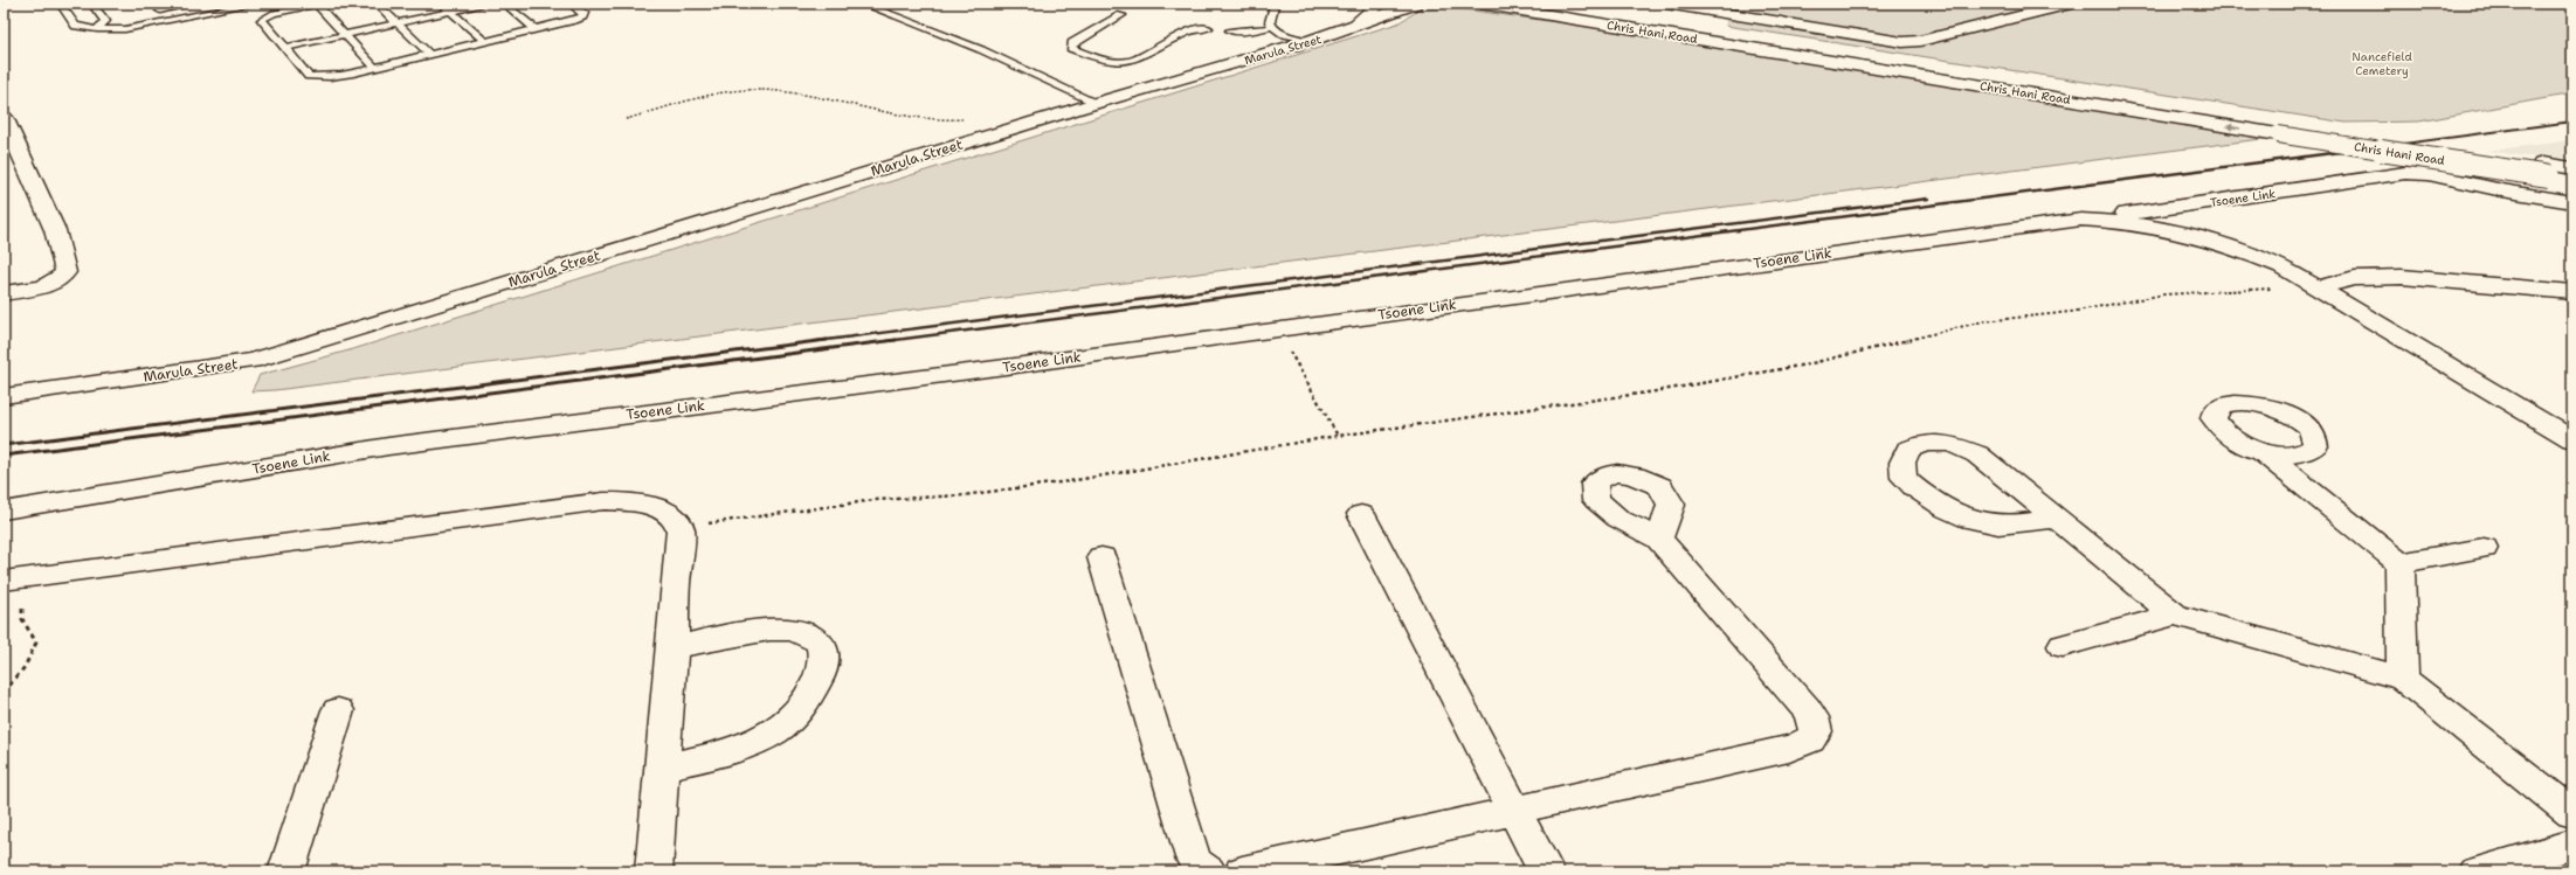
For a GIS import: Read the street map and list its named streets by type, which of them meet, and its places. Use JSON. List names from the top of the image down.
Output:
{
  "streets": {
    "street": ["Chris Hani Road", "Marula Street", "Tsoene Link"]
  },
  "parks": ["Nancefield Cemetery"]
}
